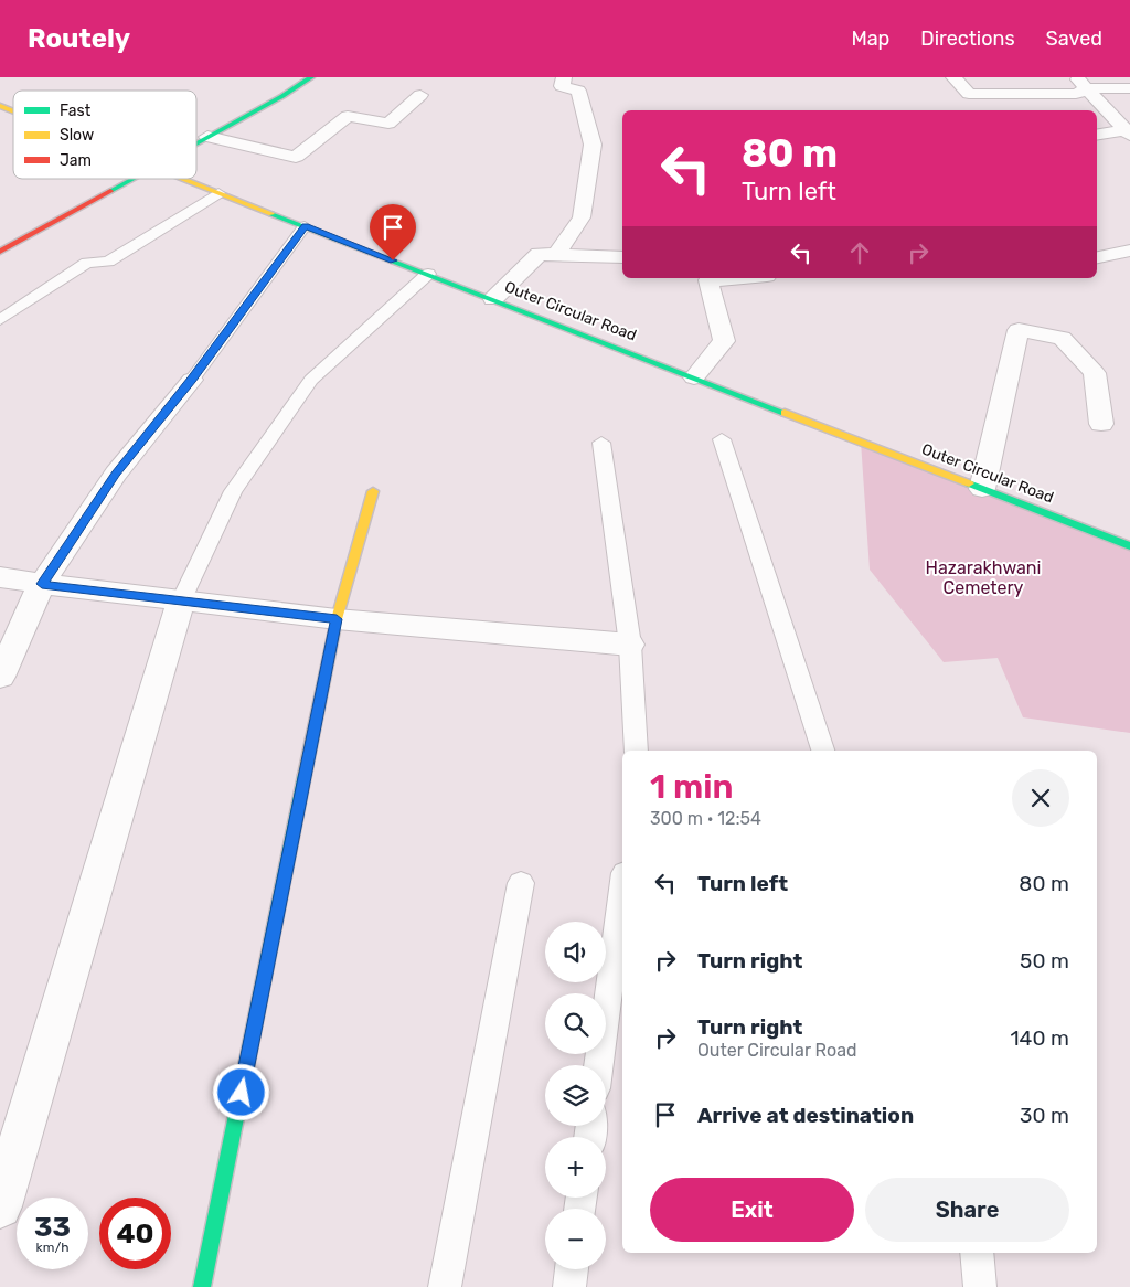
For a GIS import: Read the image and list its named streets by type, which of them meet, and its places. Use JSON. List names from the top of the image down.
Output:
{
  "streets": {
    "street": ["Outer Circular Road"]
  },
  "parks": ["Hazarakhwani Cemetery"],
  "legend": ["Fast", "Slow", "Jam"],
  "page": {
    "header": "Routely",
    "nav": ["Map", "Directions", "Saved"],
    "turn": ["80 m", "Turn left"],
    "heading": ["1 min", "300 m · 12:54"],
    "list": [
      {
        "name": "Turn left",
        "value": "80 m"
      },
      {
        "name": "Turn right",
        "value": "50 m"
      },
      {
        "name": "Turn right",
        "note": "Outer Circular Road",
        "value": "140 m"
      },
      {
        "name": "Arrive at destination",
        "value": "30 m"
      }
    ],
    "map_buttons": ["+", "−"],
    "buttons": ["Exit", "Share"],
    "speed": "33 km/h",
    "limit": "40"
  }
}
